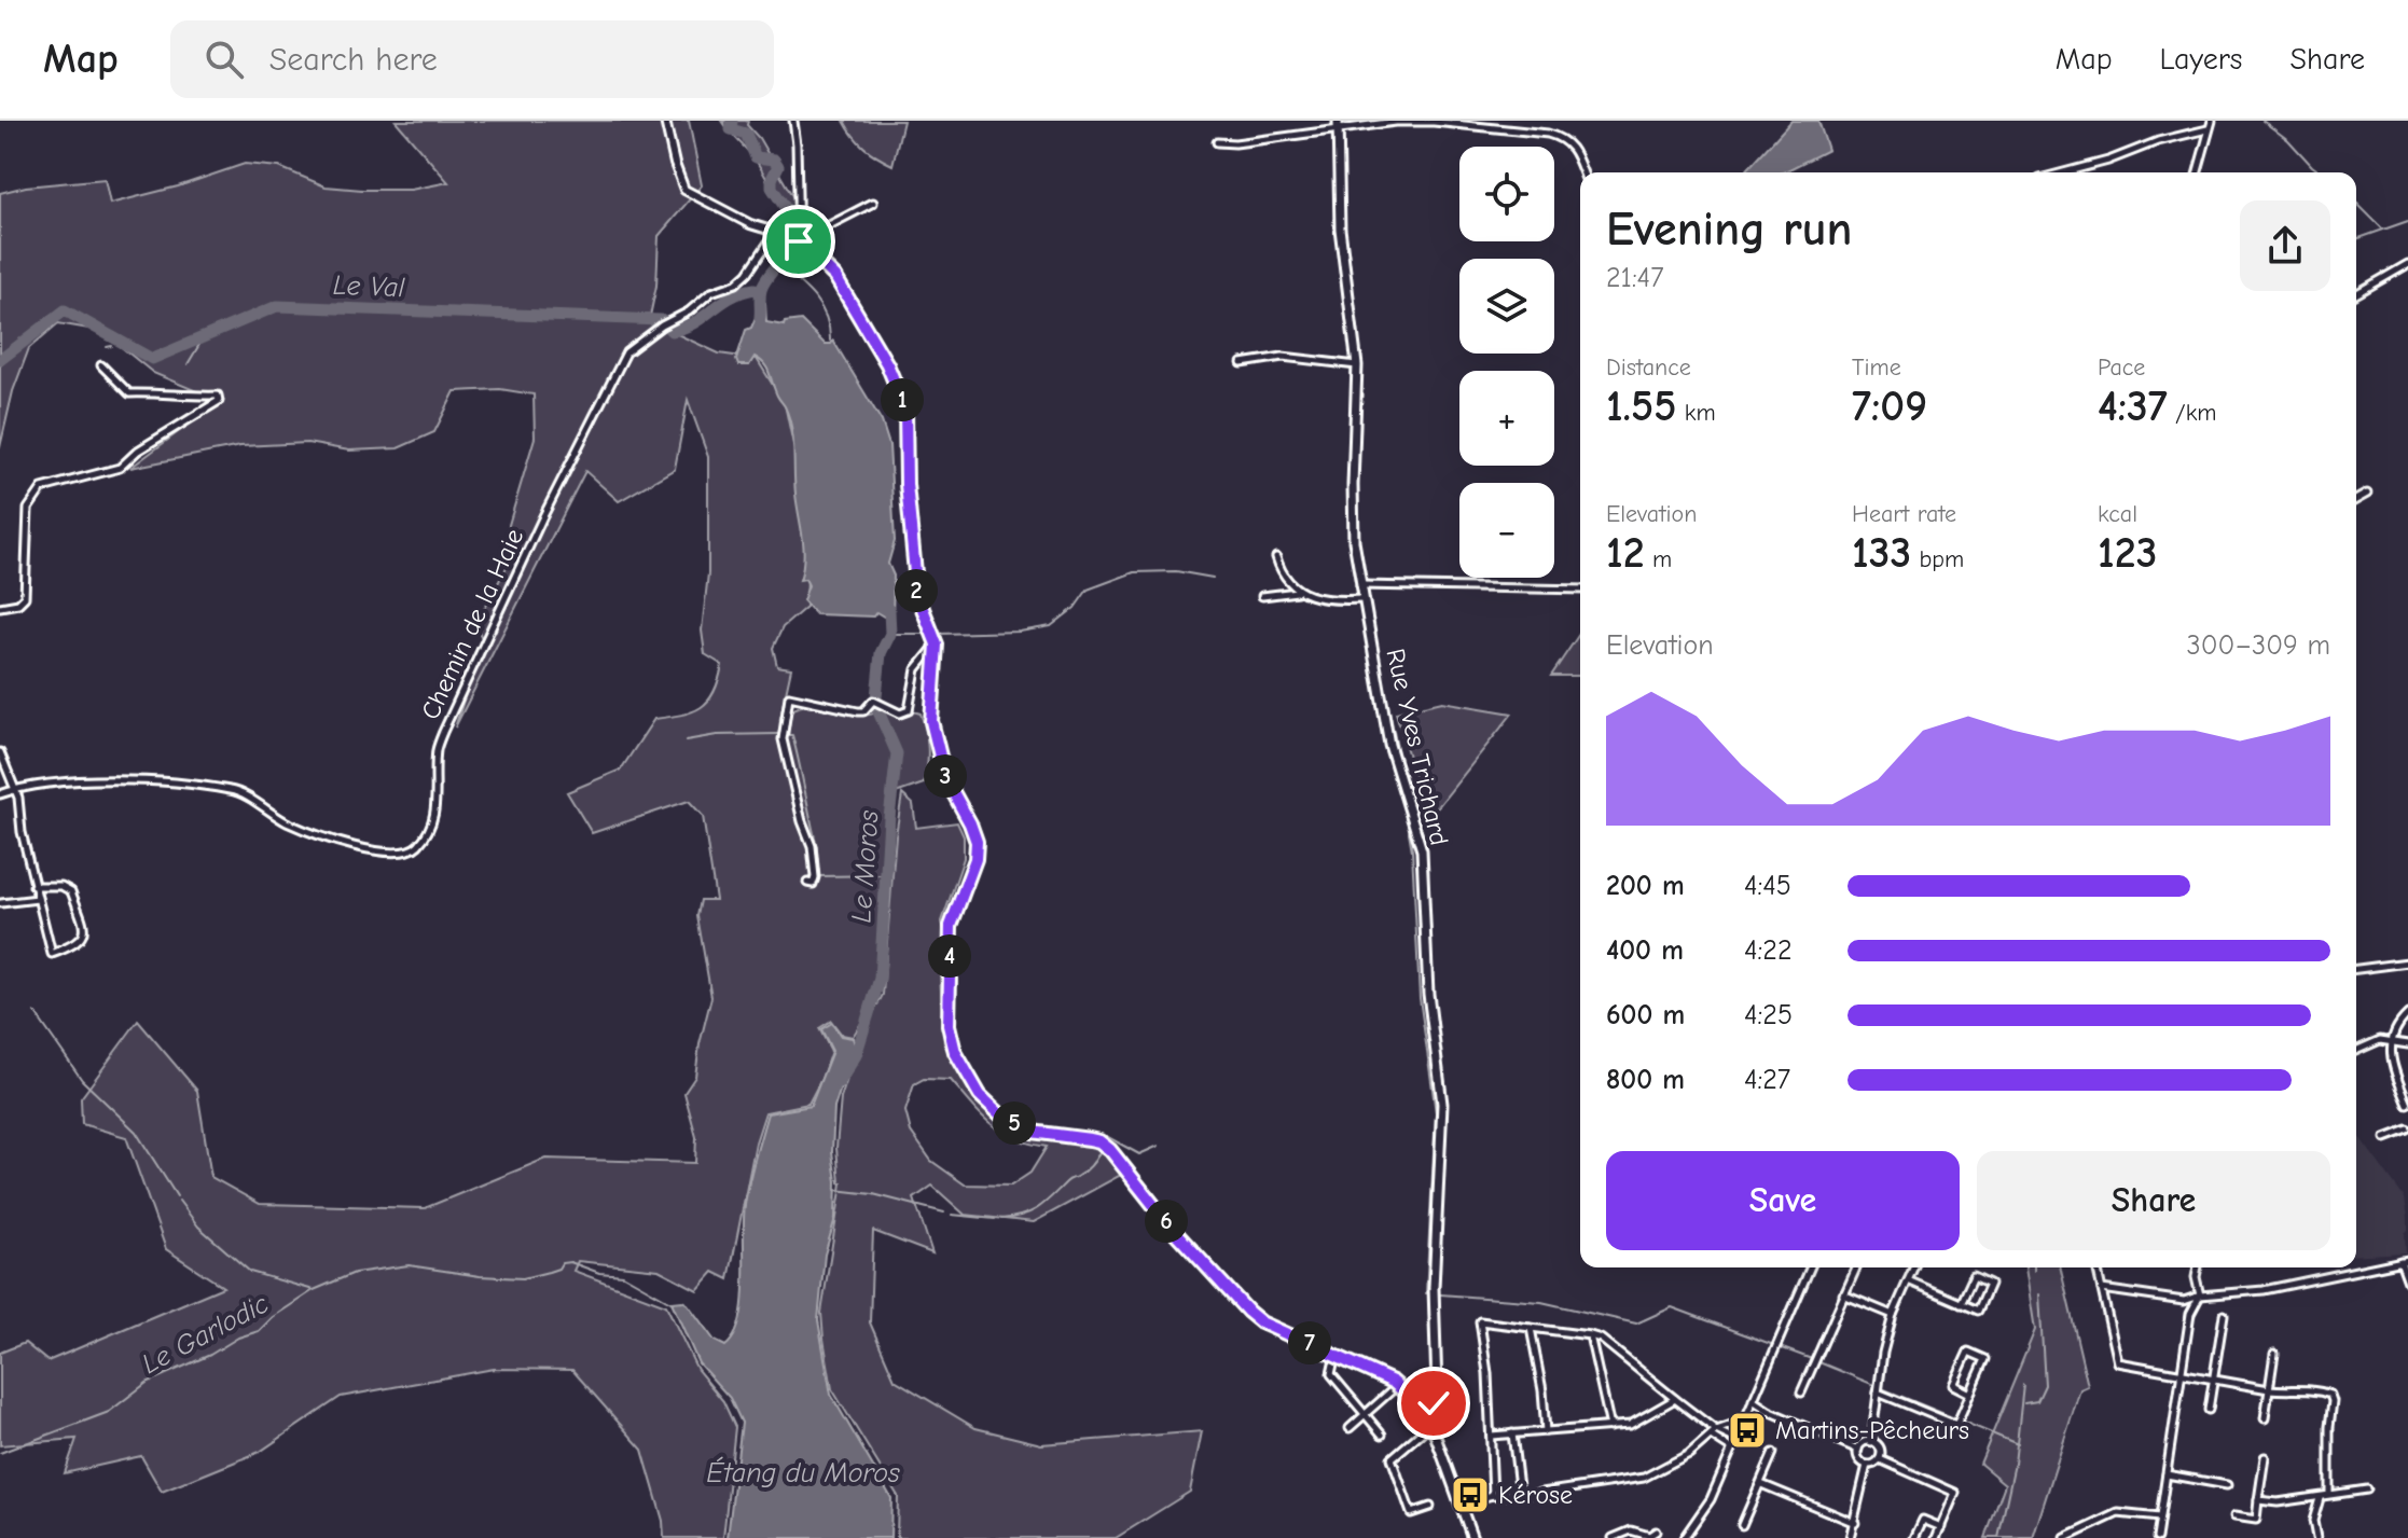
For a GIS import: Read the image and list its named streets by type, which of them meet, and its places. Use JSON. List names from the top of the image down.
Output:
{
  "streets": {
    "main road": ["Rue Yves Trichard"],
    "street": ["Chemin de la Haie"]
  },
  "water": [
    "Le Val",
    "Le Moros",
    "Le Garlodic",
    "Étang du Moros"
  ],
  "places": {
    "bus stop": ["Martins-Pêcheurs", "Kérose"]
  },
  "page": {
    "header": "Map",
    "search": "Search here",
    "nav": ["Map", "Layers", "Share"],
    "map_buttons": ["+", "−"],
    "heading": ["Evening run", "21:47"],
    "stats": [
      ["Distance", "1.55 km"],
      ["Time", "7:09"],
      ["Pace", "4:37 /km"],
      ["Elevation", "12 m"],
      ["Heart rate", "133 bpm"],
      ["kcal", "123"]
    ],
    "pins": [
      "1",
      "2",
      "3",
      "4",
      "5",
      "6",
      "7"
    ],
    "chart": ["Elevation", "300–309 m"],
    "list": [
      {
        "name": "200 m",
        "note": "4:45"
      },
      {
        "name": "400 m",
        "note": "4:22"
      },
      {
        "name": "600 m",
        "note": "4:25"
      },
      {
        "name": "800 m",
        "note": "4:27"
      }
    ],
    "buttons": ["Save", "Share"]
  }
}
